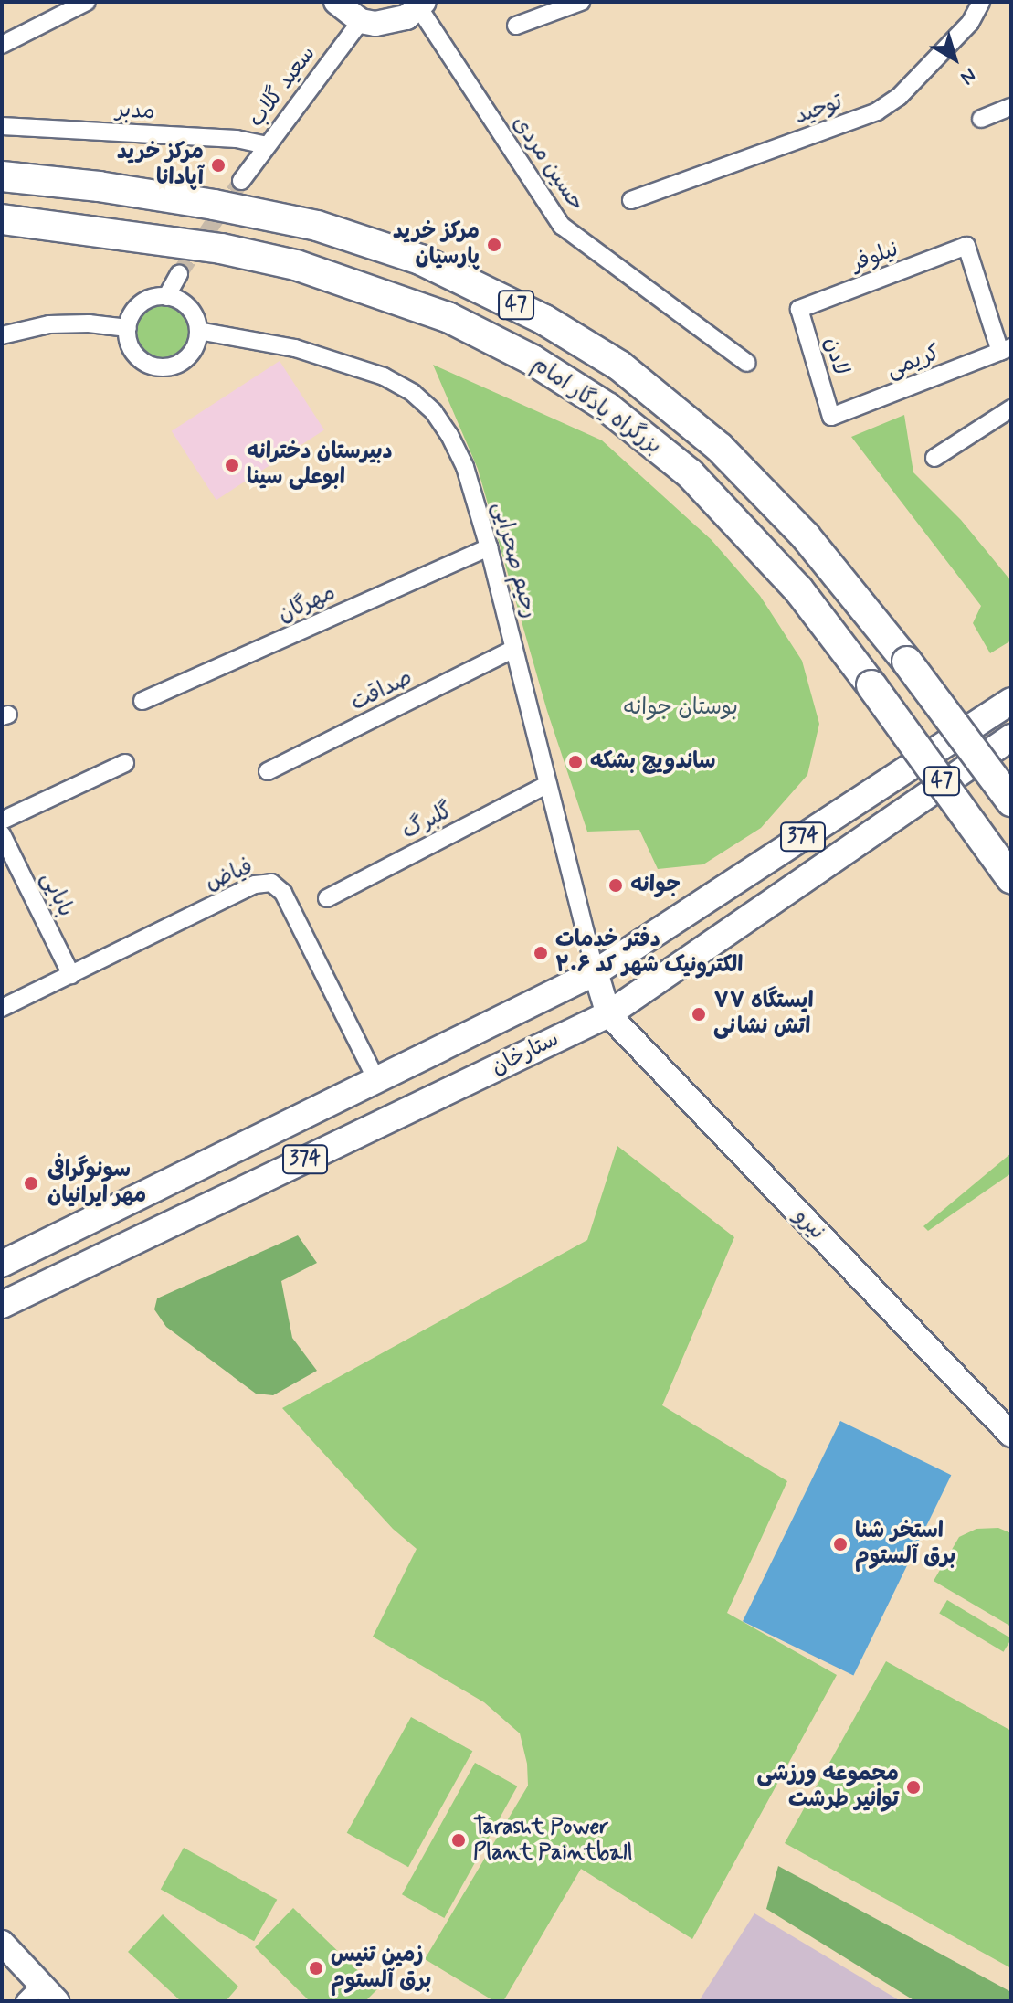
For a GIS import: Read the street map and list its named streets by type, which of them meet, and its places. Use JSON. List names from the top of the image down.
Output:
{
  "streets": {
    "highway": ["47", "بزرگراه یادگار امام"],
    "main road": ["374", "ستارخان"],
    "street": [
      "سعید گلاب",
      "توحید",
      "مدبر",
      "حسین مردی",
      "نیلوفر",
      "لادن",
      "کریمی",
      "رحیم صحرایی",
      "مهرگان",
      "صداقت",
      "گلبرگ",
      "فیاض",
      "بابایی",
      "نیرو"
    ]
  },
  "crossings": [
    ["سعید گلاب", "مدبر"],
    ["نیلوفر", "لادن"],
    ["نیلوفر", "کریمی"],
    ["لادن", "کریمی"],
    ["رحیم صحرایی", "مهرگان"],
    ["رحیم صحرایی", "صداقت"],
    ["رحیم صحرایی", "گلبرگ"],
    ["رحیم صحرایی", "ستارخان"],
    ["فیاض", "بابایی"],
    ["فیاض", "ستارخان"],
    ["ستارخان", "نیرو"]
  ],
  "parks": ["بوستان جوانه"],
  "places": [
    "مرکز خرید آپادانا",
    "مرکز خرید پارسیان",
    "دبیرستان دخترانه ابوعلی سینا",
    "ساندویچ بشکه",
    "جوانه",
    "دفتر خدمات الکترونیک شهر کد ۲۰۶",
    "ایستگاه ۷۷ اتش نشانی",
    "سونوگرافی مهر ایرانیان",
    "استخر شنا برق آلستوم",
    "مجموعه ورزشی توانیر طرشت",
    "Tarasht Power Plant Paintball",
    "زمین تنیس برق آلستوم"
  ],
  "north": "bottom right"
}
